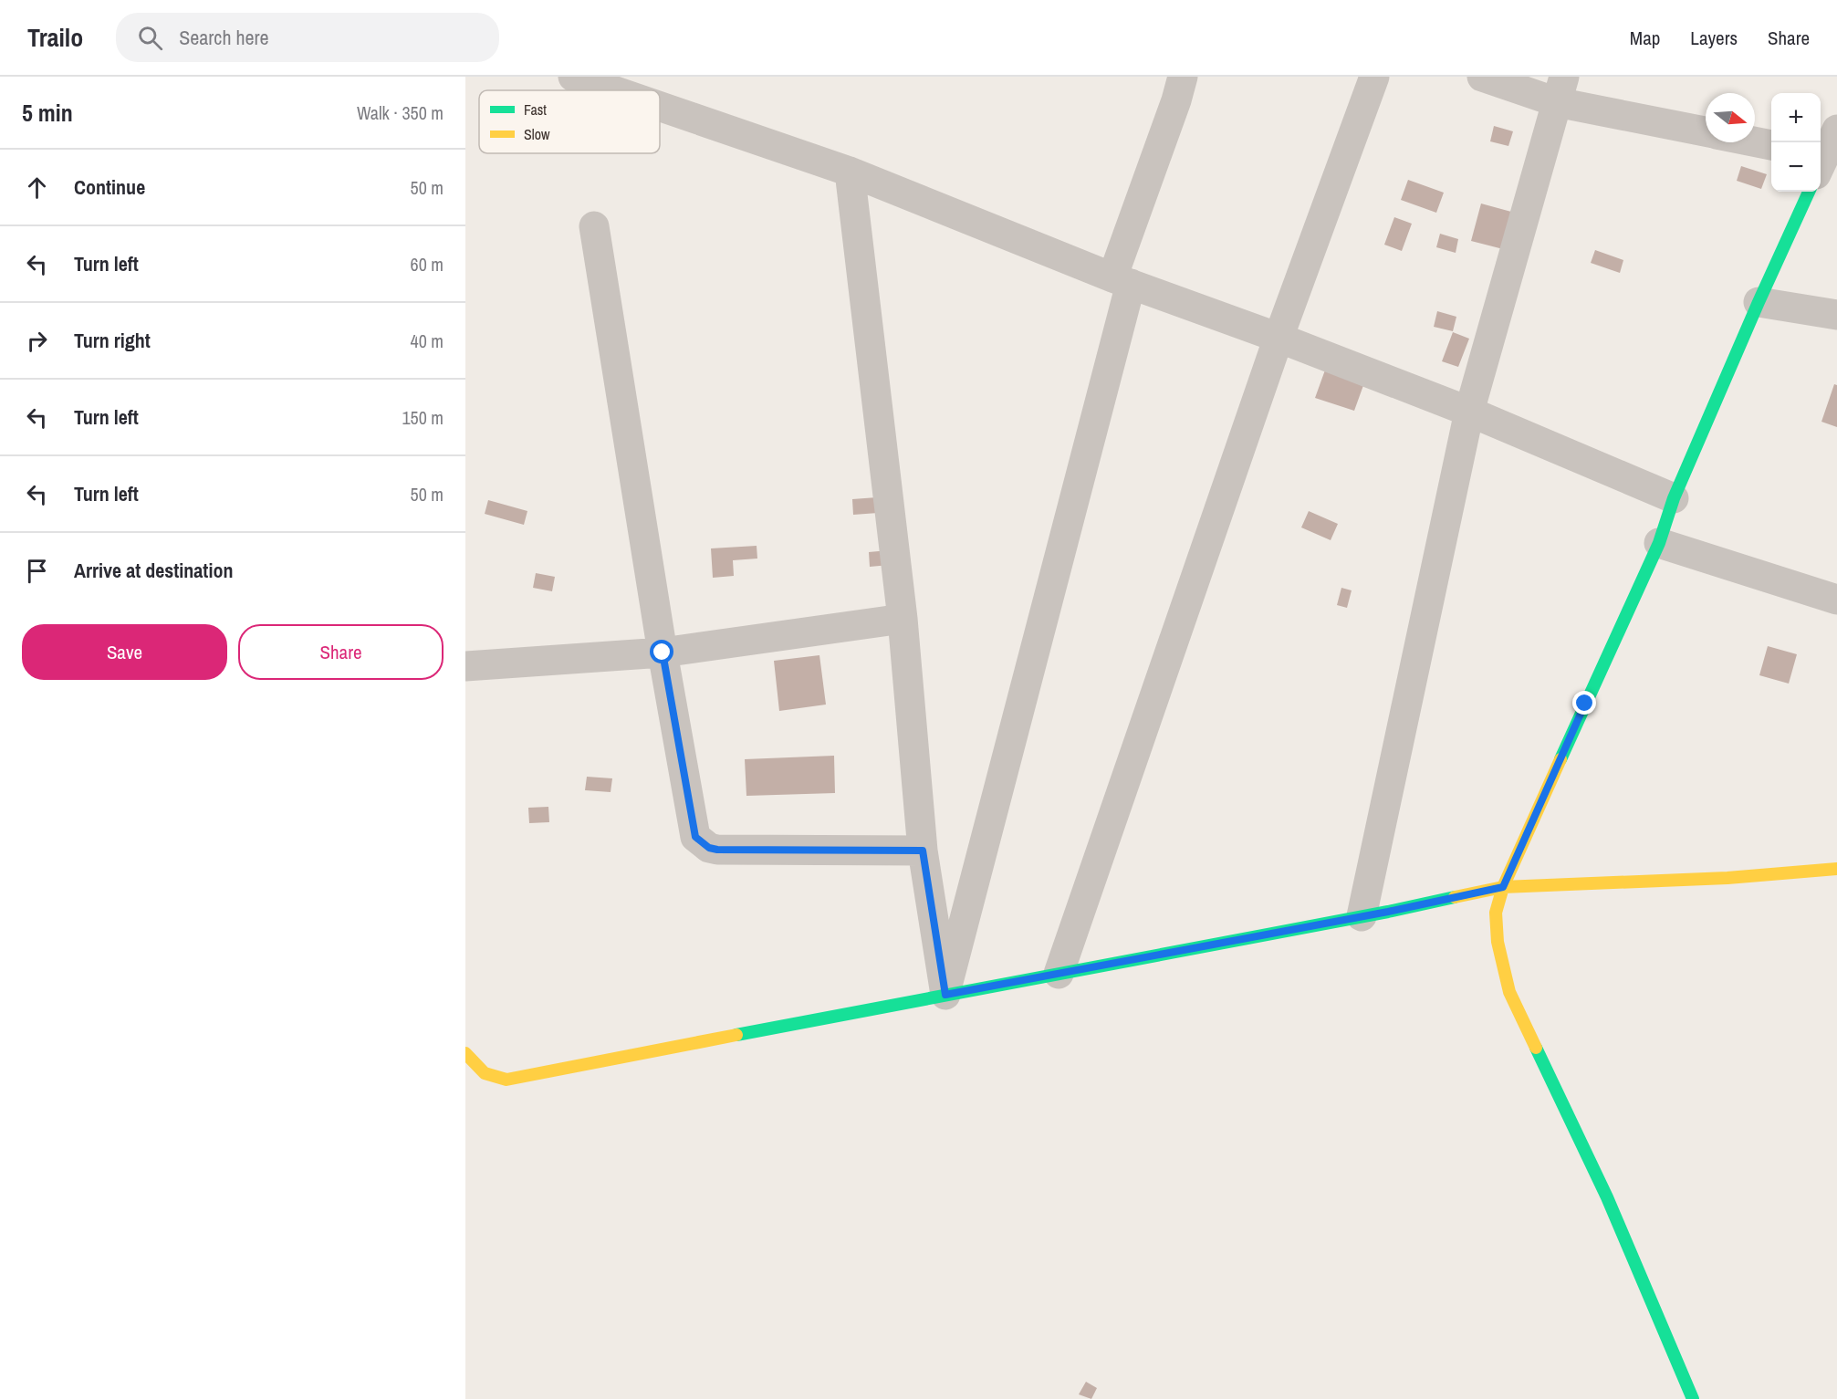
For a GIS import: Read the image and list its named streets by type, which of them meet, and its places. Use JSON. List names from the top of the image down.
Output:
{
  "legend": ["Fast", "Slow"],
  "north": "right",
  "page": {
    "header": "Trailo",
    "search": "Search here",
    "nav": ["Map", "Layers", "Share"],
    "heading": ["5 min", "Walk · 350 m"],
    "map_buttons": ["+", "−"],
    "list": [
      ["Continue", "50 m"],
      ["Turn left", "60 m"],
      ["Turn right", "40 m"],
      ["Turn left", "150 m"],
      ["Turn left", "50 m"],
      "Arrive at destination"
    ],
    "buttons": ["Save", "Share"]
  }
}
